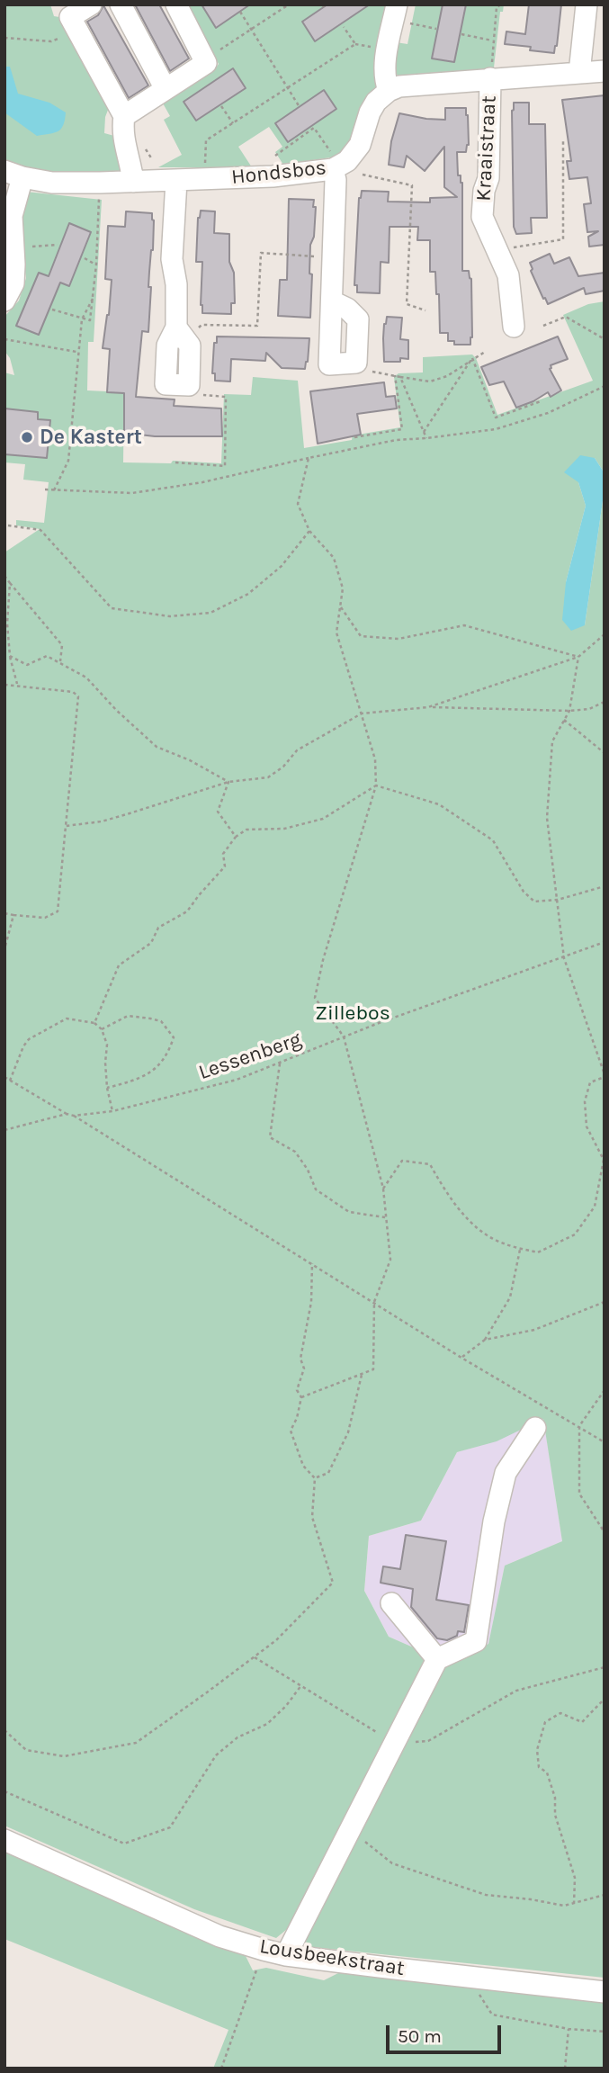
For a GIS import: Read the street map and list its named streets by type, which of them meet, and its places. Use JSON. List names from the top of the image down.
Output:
{
  "streets": {
    "street": ["Kraaistraat", "Hondsbos", "Lousbeekstraat"],
    "path": ["Lessenberg"]
  },
  "parks": ["Zillebos"],
  "places": ["De Kastert"],
  "scale_bar": "50 m"
}
